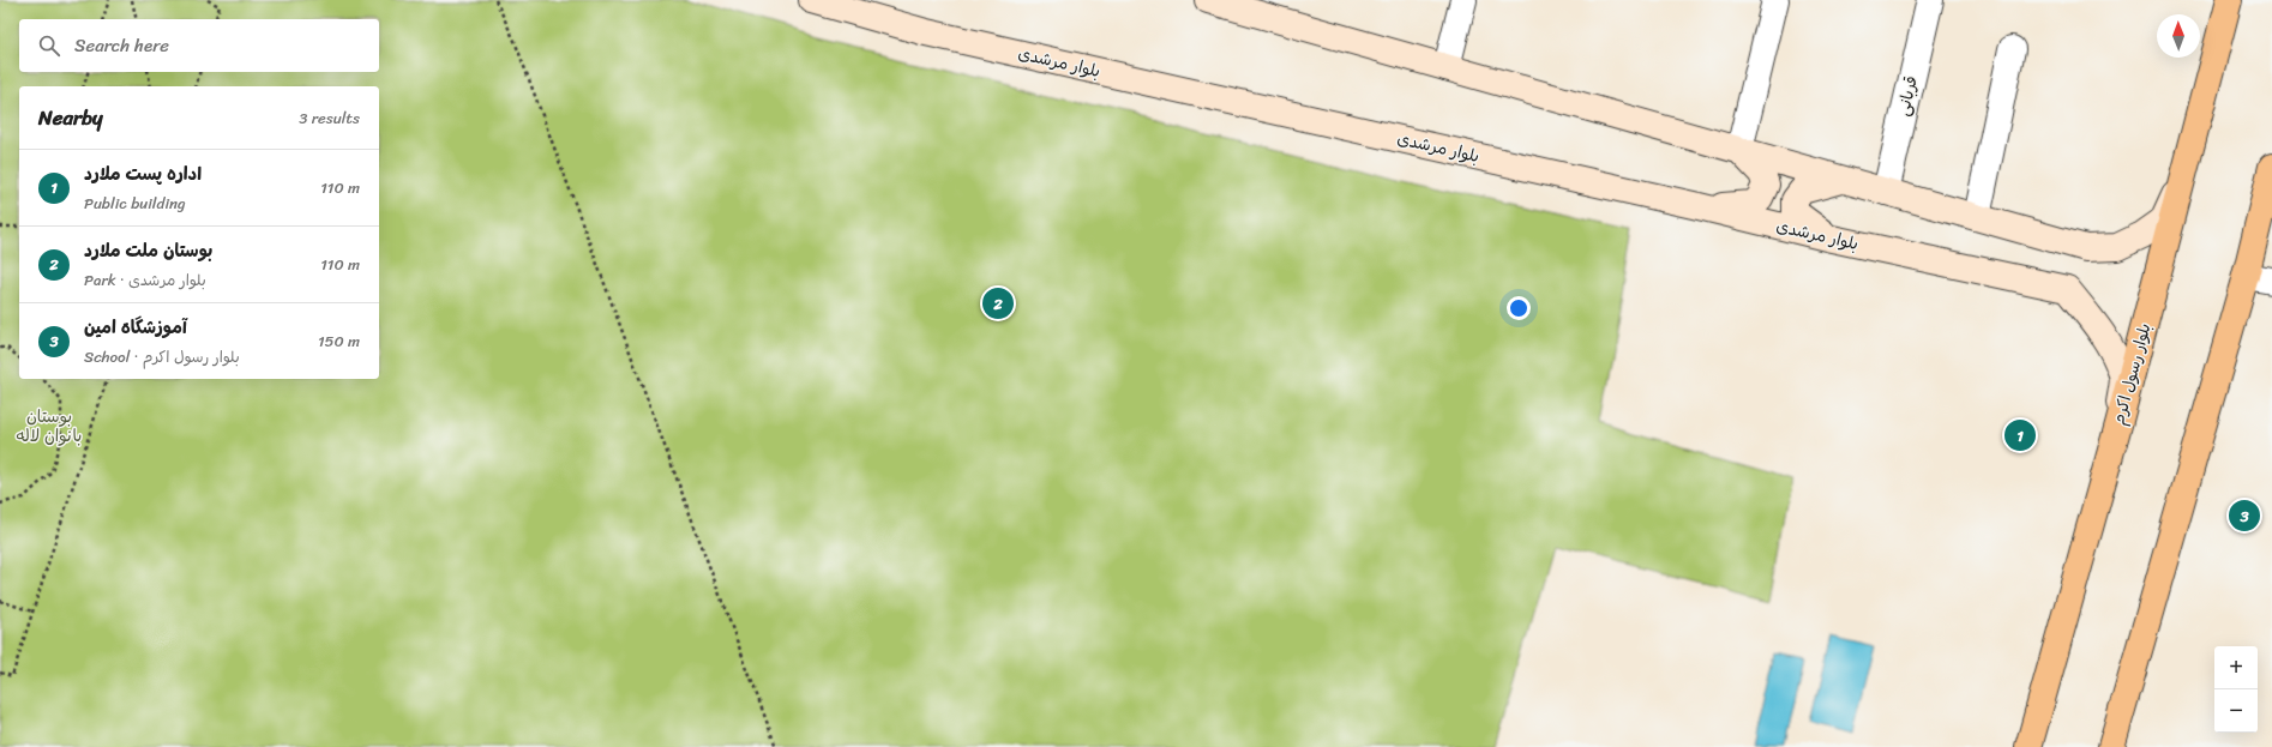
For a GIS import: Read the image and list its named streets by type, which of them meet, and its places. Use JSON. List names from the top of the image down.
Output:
{
  "streets": {
    "main road": ["بلوار مرشدی", "بلوار رسول اکرم"],
    "street": ["قربانی"]
  },
  "crossings": [
    ["بلوار مرشدی", "بلوار رسول اکرم"]
  ],
  "parks": ["بوستان بانوان لاله"],
  "north": "top",
  "page": {
    "search": "Search here",
    "heading": ["Nearby", "3 results"],
    "list": [
      {
        "mark": "1",
        "name": "اداره پست ملارد",
        "note": "Public building",
        "value": "110 m"
      },
      {
        "mark": "2",
        "name": "بوستان ملت ملارد",
        "note": "Park · بلوار مرشدی",
        "value": "110 m"
      },
      {
        "mark": "3",
        "name": "آموزشگاه امین",
        "note": "School · بلوار رسول اکرم",
        "value": "150 m"
      }
    ],
    "pins": ["2", "1", "3"],
    "map_buttons": ["+", "−"]
  }
}
